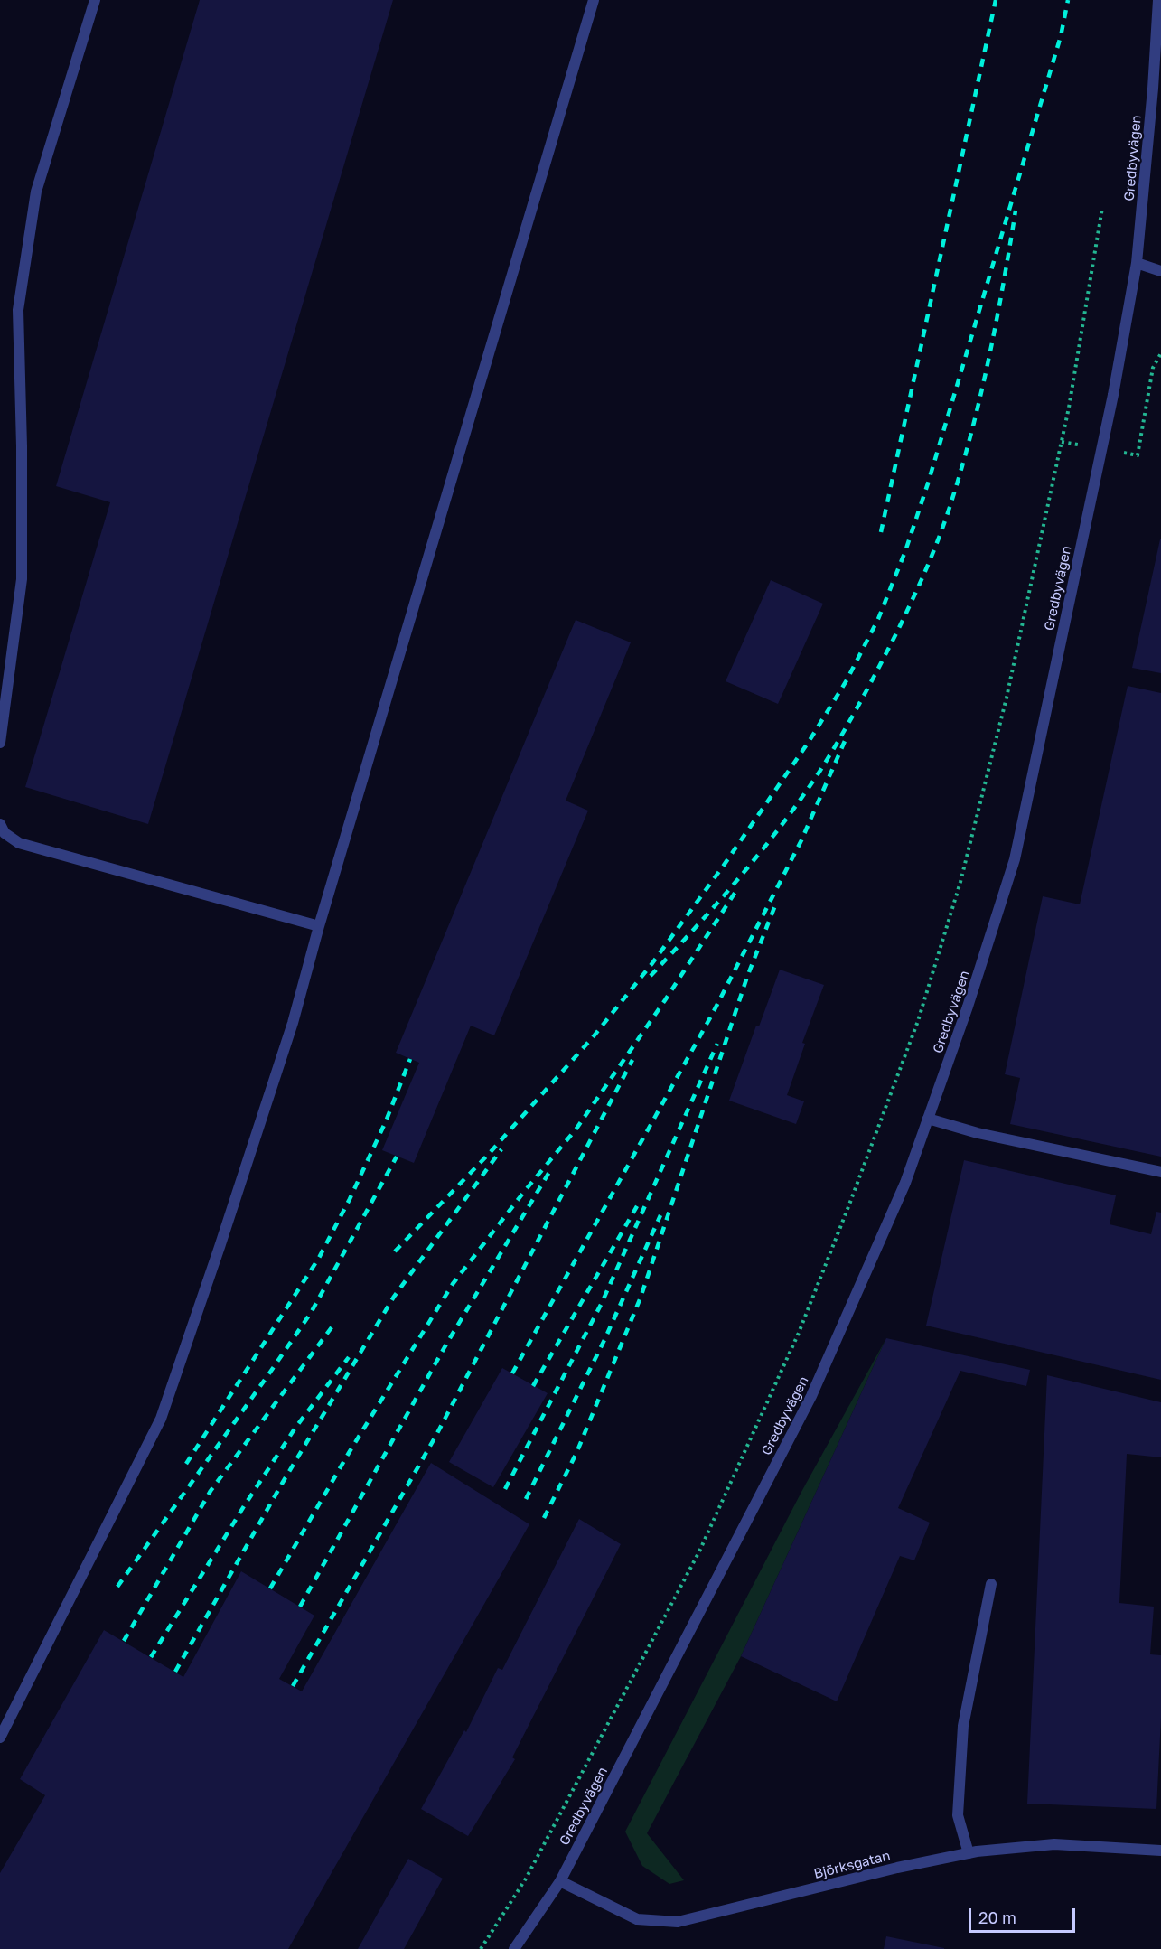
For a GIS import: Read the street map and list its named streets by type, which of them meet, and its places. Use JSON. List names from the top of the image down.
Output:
{
  "streets": {
    "street": ["Gredbyvägen", "Björksgatan"]
  },
  "crossings": [
    ["Gredbyvägen", "Björksgatan"]
  ],
  "scale_bar": "20 m"
}
